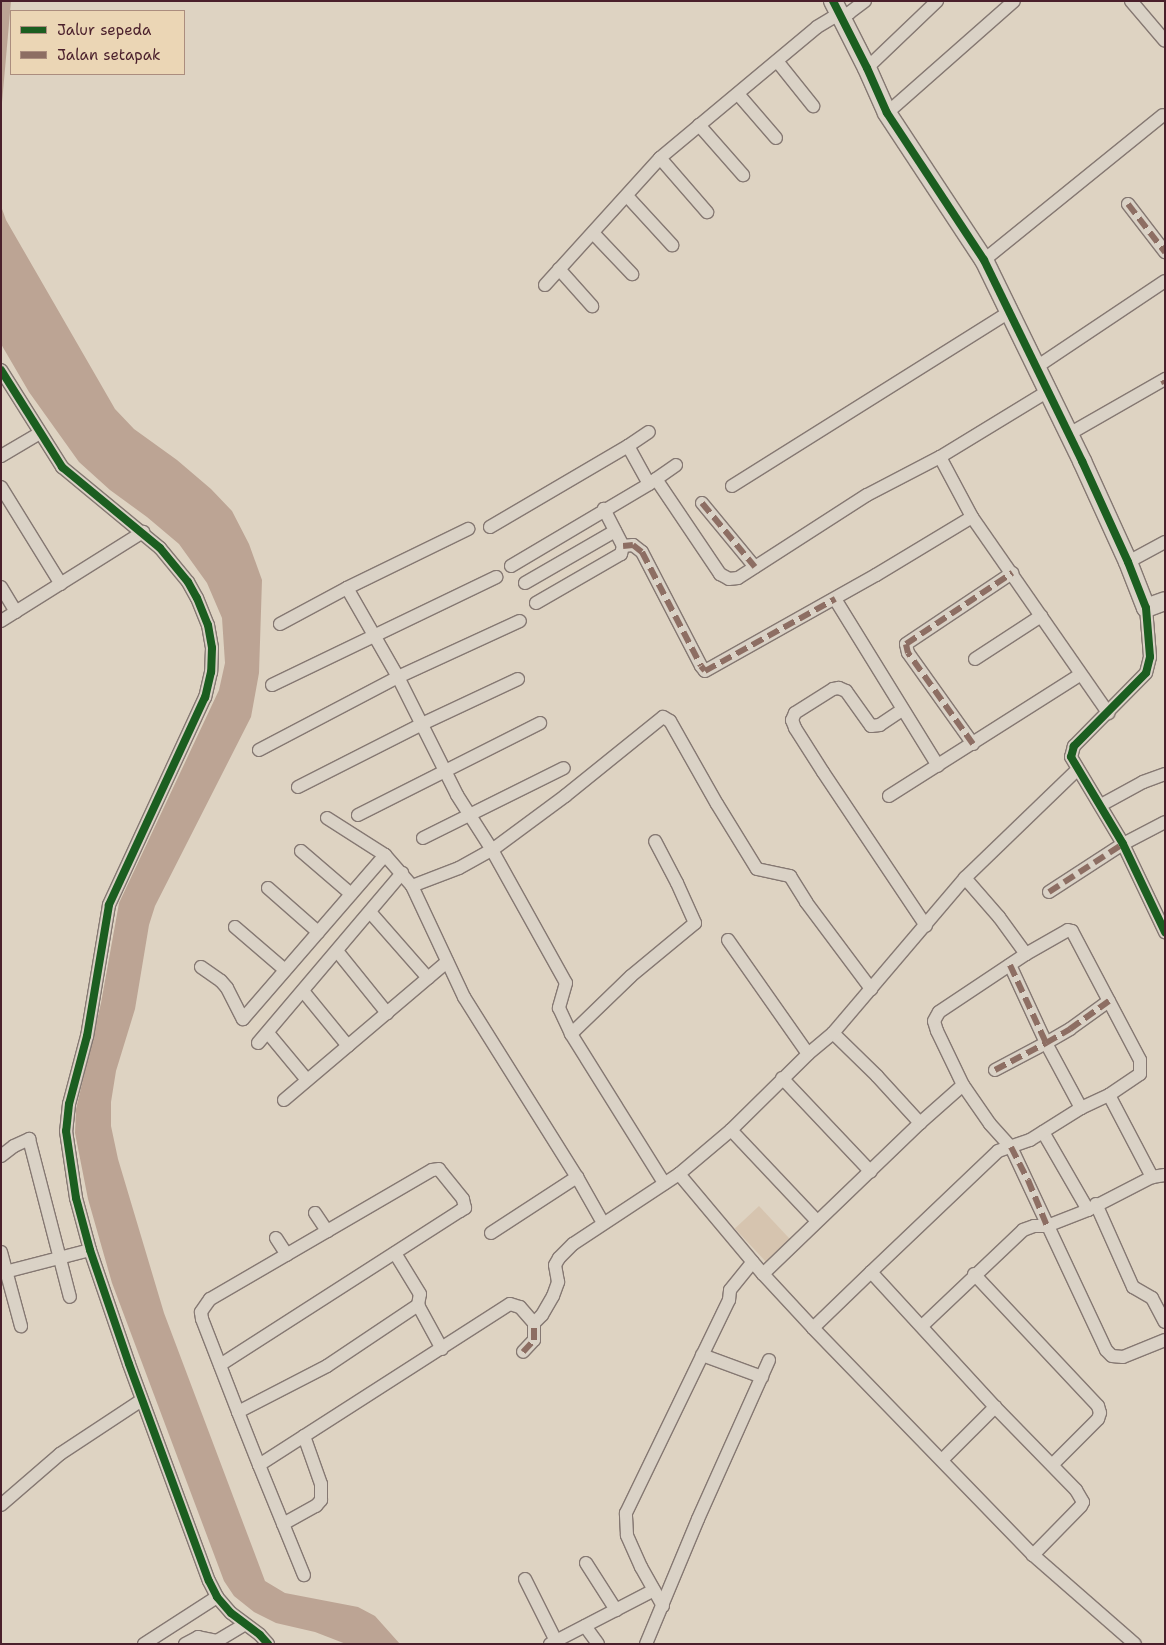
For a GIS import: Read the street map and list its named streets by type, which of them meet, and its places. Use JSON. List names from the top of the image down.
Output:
{
  "legend": ["Jalur sepeda", "Jalan setapak"]
}
